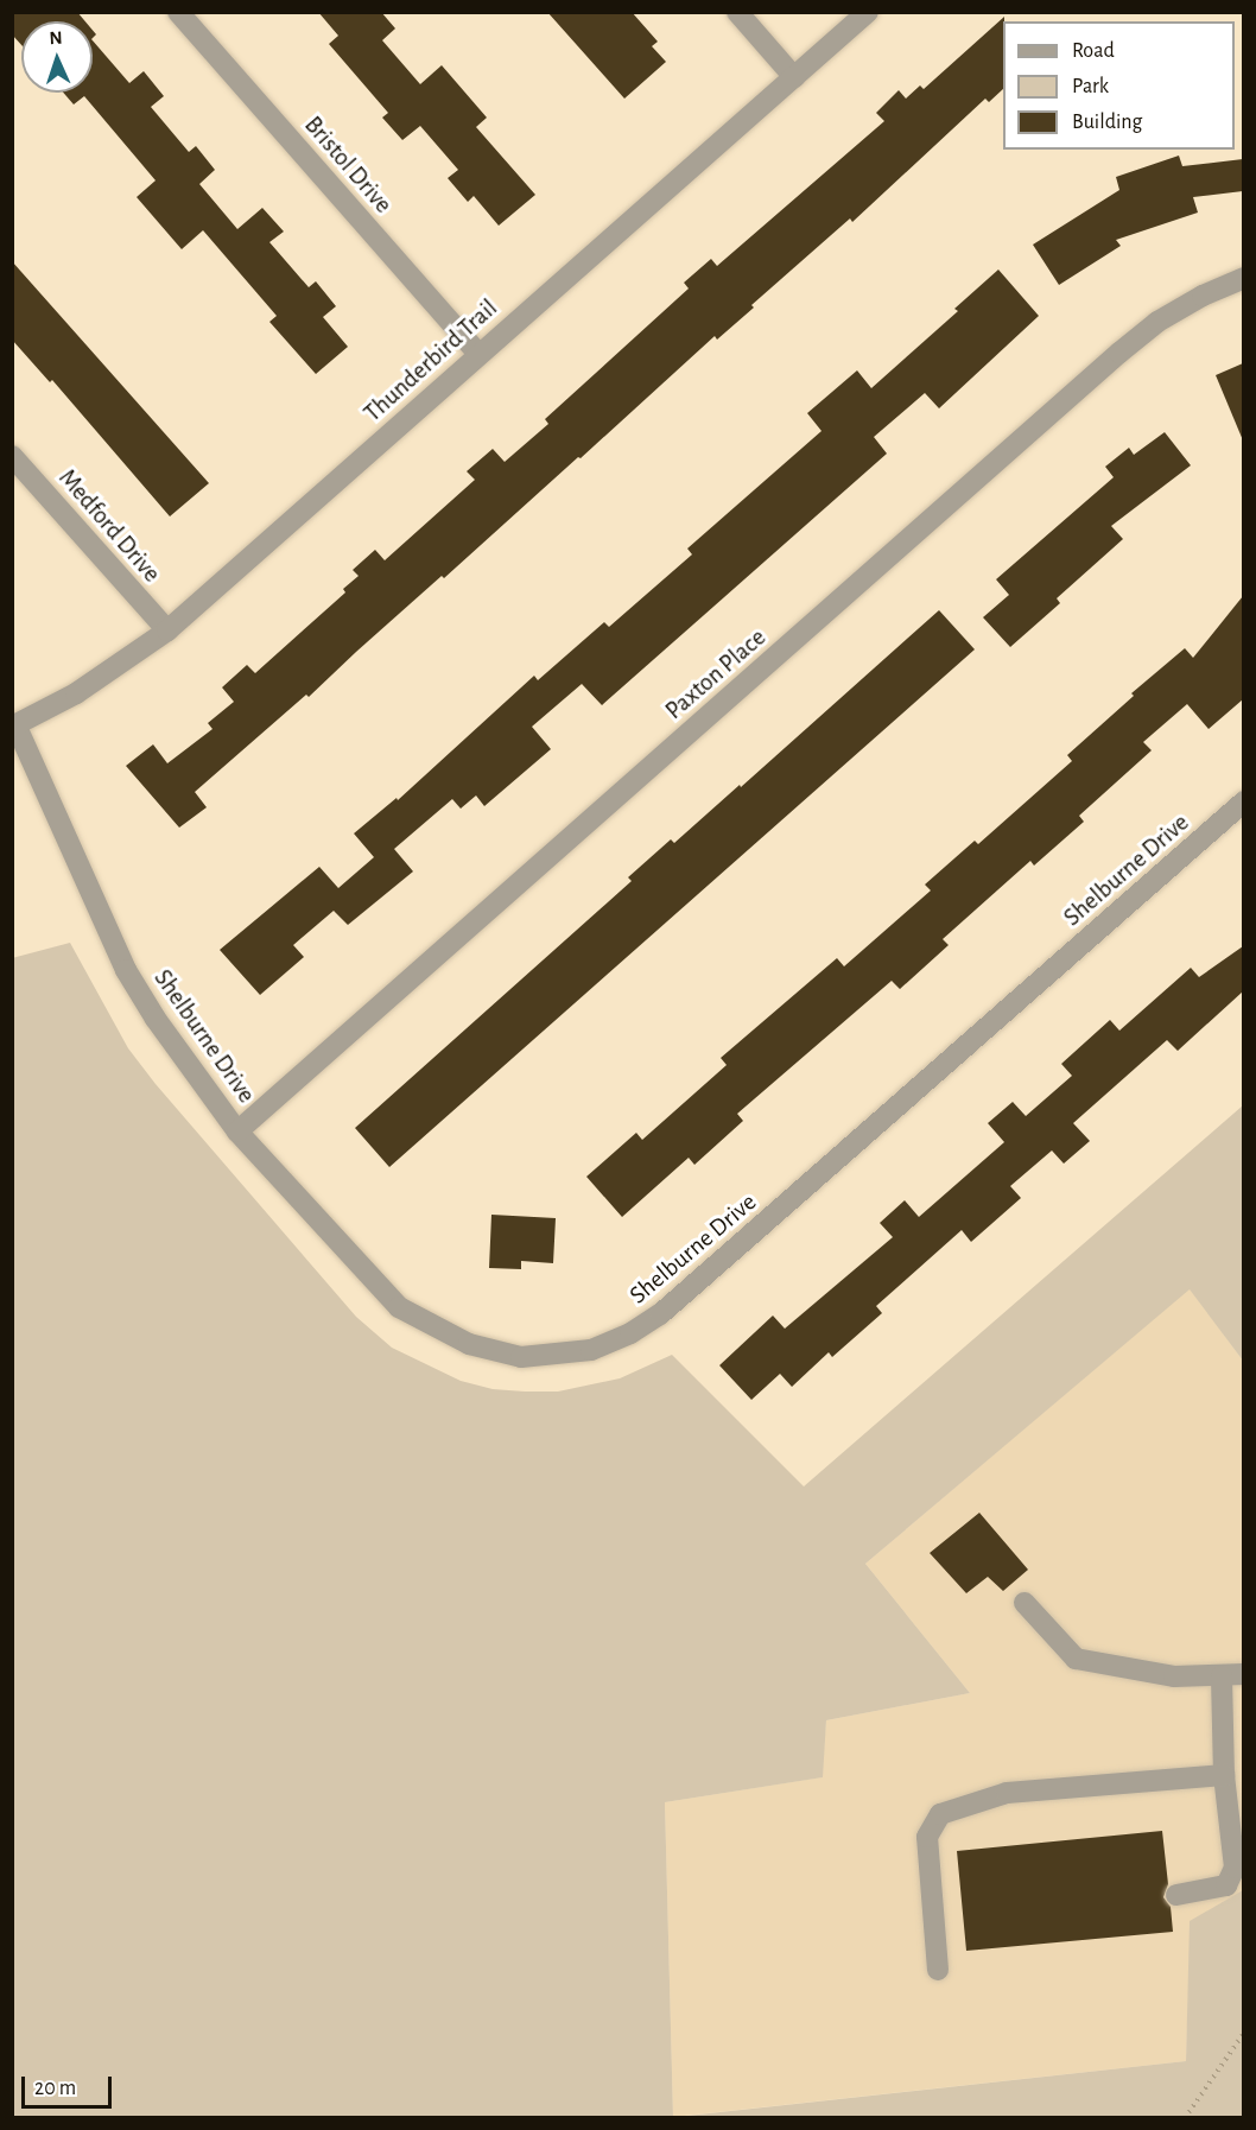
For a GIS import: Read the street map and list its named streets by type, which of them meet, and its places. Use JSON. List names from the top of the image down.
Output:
{
  "streets": {
    "street": [
      "Bristol Drive",
      "Thunderbird Trail",
      "Medford Drive",
      "Paxton Place",
      "Shelburne Drive"
    ]
  },
  "crossings": [
    ["Bristol Drive", "Thunderbird Trail"],
    ["Thunderbird Trail", "Medford Drive"],
    ["Thunderbird Trail", "Shelburne Drive"],
    ["Paxton Place", "Shelburne Drive"]
  ],
  "legend": ["Road", "Park", "Building"],
  "scale_bar": "20 m",
  "north": "top"
}
